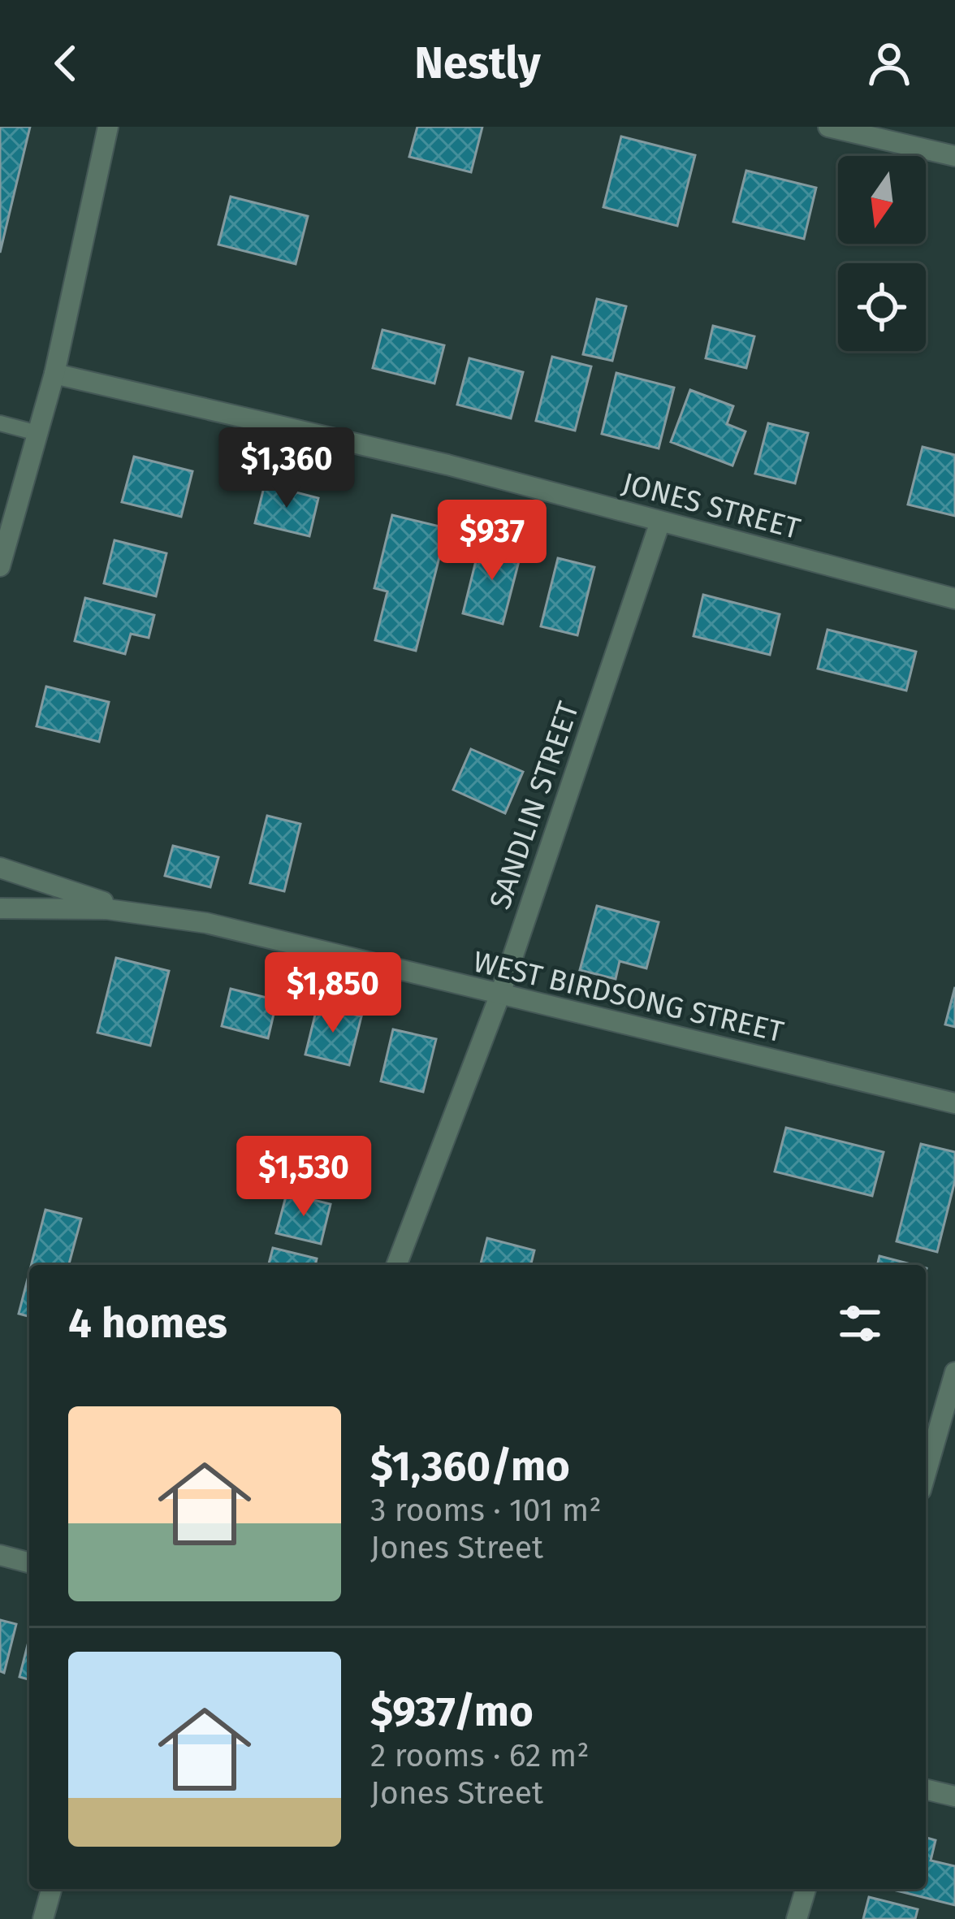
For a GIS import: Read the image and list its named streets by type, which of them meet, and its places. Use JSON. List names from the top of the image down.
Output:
{
  "streets": {
    "street": ["JONES STREET", "SANDLIN STREET", "WEST BIRDSONG STREET"]
  },
  "crossings": [
    ["JONES STREET", "SANDLIN STREET"],
    ["SANDLIN STREET", "WEST BIRDSONG STREET"]
  ],
  "north": "bottom",
  "page": {
    "header": "Nestly",
    "price": [
      "$1,360",
      "$937",
      "$1,850",
      "$1,530"
    ],
    "heading": "4 homes",
    "list": [
      {
        "name": "$1,360/mo",
        "note": "3 rooms · 101 m² · Jones Street"
      },
      {
        "name": "$937/mo",
        "note": "2 rooms · 62 m² · Jones Street"
      }
    ]
  }
}
